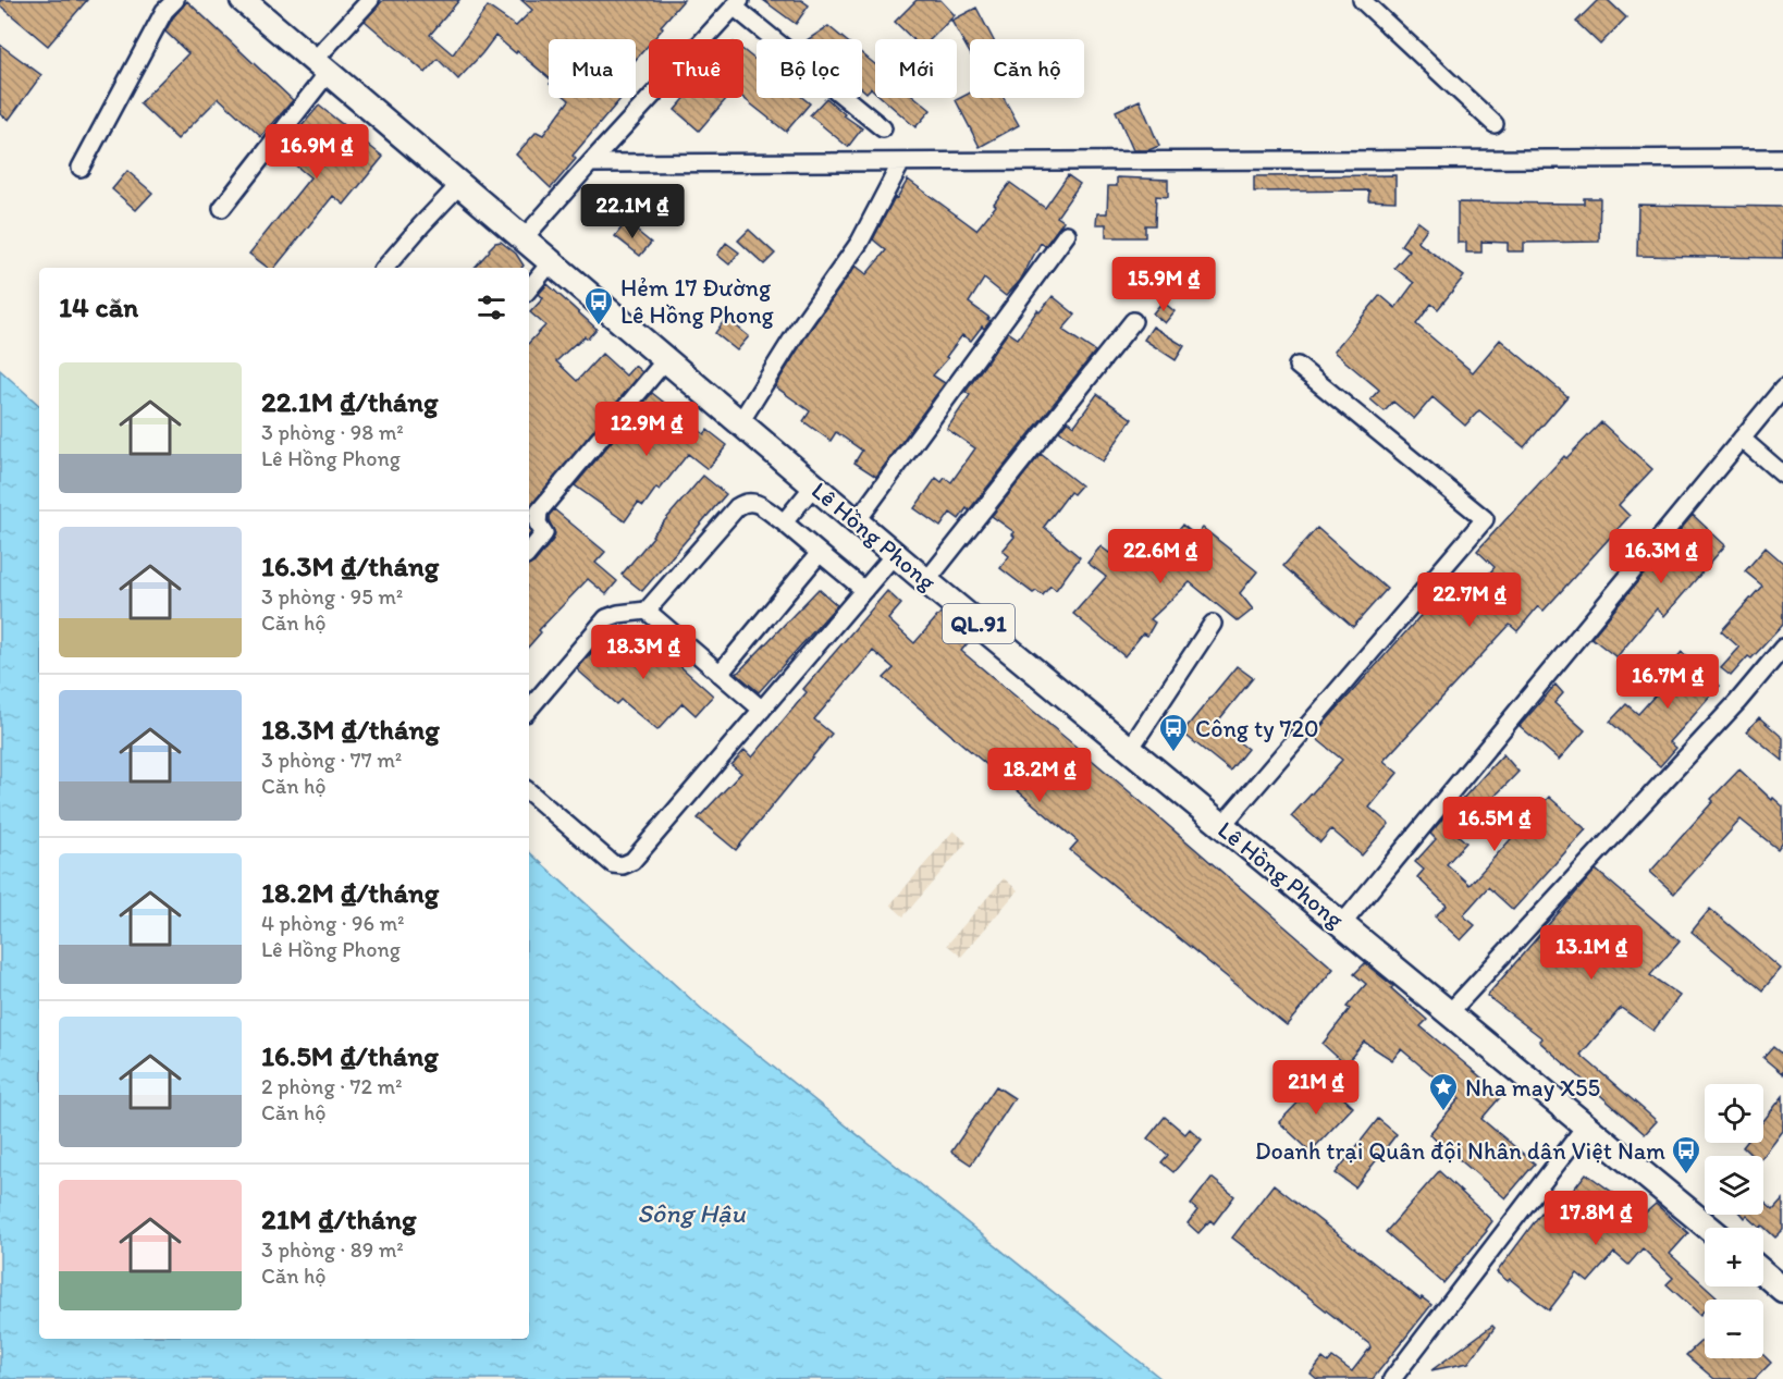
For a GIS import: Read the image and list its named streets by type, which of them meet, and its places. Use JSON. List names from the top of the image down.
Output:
{
  "streets": {
    "highway": ["Lê Hồng Phong", "QL.91"]
  },
  "water": ["Sông Hậu"],
  "places": {
    "bus stop": ["Hẻm 17 Đường Lê Hồng Phong", "Công ty 720", "Doanh trại Quân đội Nhân dân Việt Nam"],
    "place": ["Nha may X55"]
  },
  "page": {
    "chip": [
      "Mua",
      "Thuê",
      "Bộ lọc",
      "Mới",
      "Căn hộ"
    ],
    "price": [
      "16.9M ₫",
      "22.1M ₫",
      "15.9M ₫",
      "12.9M ₫",
      "22.6M ₫",
      "16.3M ₫",
      "22.7M ₫",
      "18.3M ₫",
      "16.7M ₫",
      "18.2M ₫",
      "16.5M ₫",
      "13.1M ₫",
      "21M ₫",
      "17.8M ₫"
    ],
    "heading": "14 căn",
    "list": [
      {
        "name": "22.1M ₫/tháng",
        "note": "3 phòng · 98 m² · Lê Hồng Phong"
      },
      {
        "name": "16.3M ₫/tháng",
        "note": "3 phòng · 95 m² · Căn hộ"
      },
      {
        "name": "18.3M ₫/tháng",
        "note": "3 phòng · 77 m² · Căn hộ"
      },
      {
        "name": "18.2M ₫/tháng",
        "note": "4 phòng · 96 m² · Lê Hồng Phong"
      },
      {
        "name": "16.5M ₫/tháng",
        "note": "2 phòng · 72 m² · Căn hộ"
      },
      {
        "name": "21M ₫/tháng",
        "note": "3 phòng · 89 m² · Căn hộ"
      }
    ],
    "map_buttons": ["+", "−"]
  }
}
